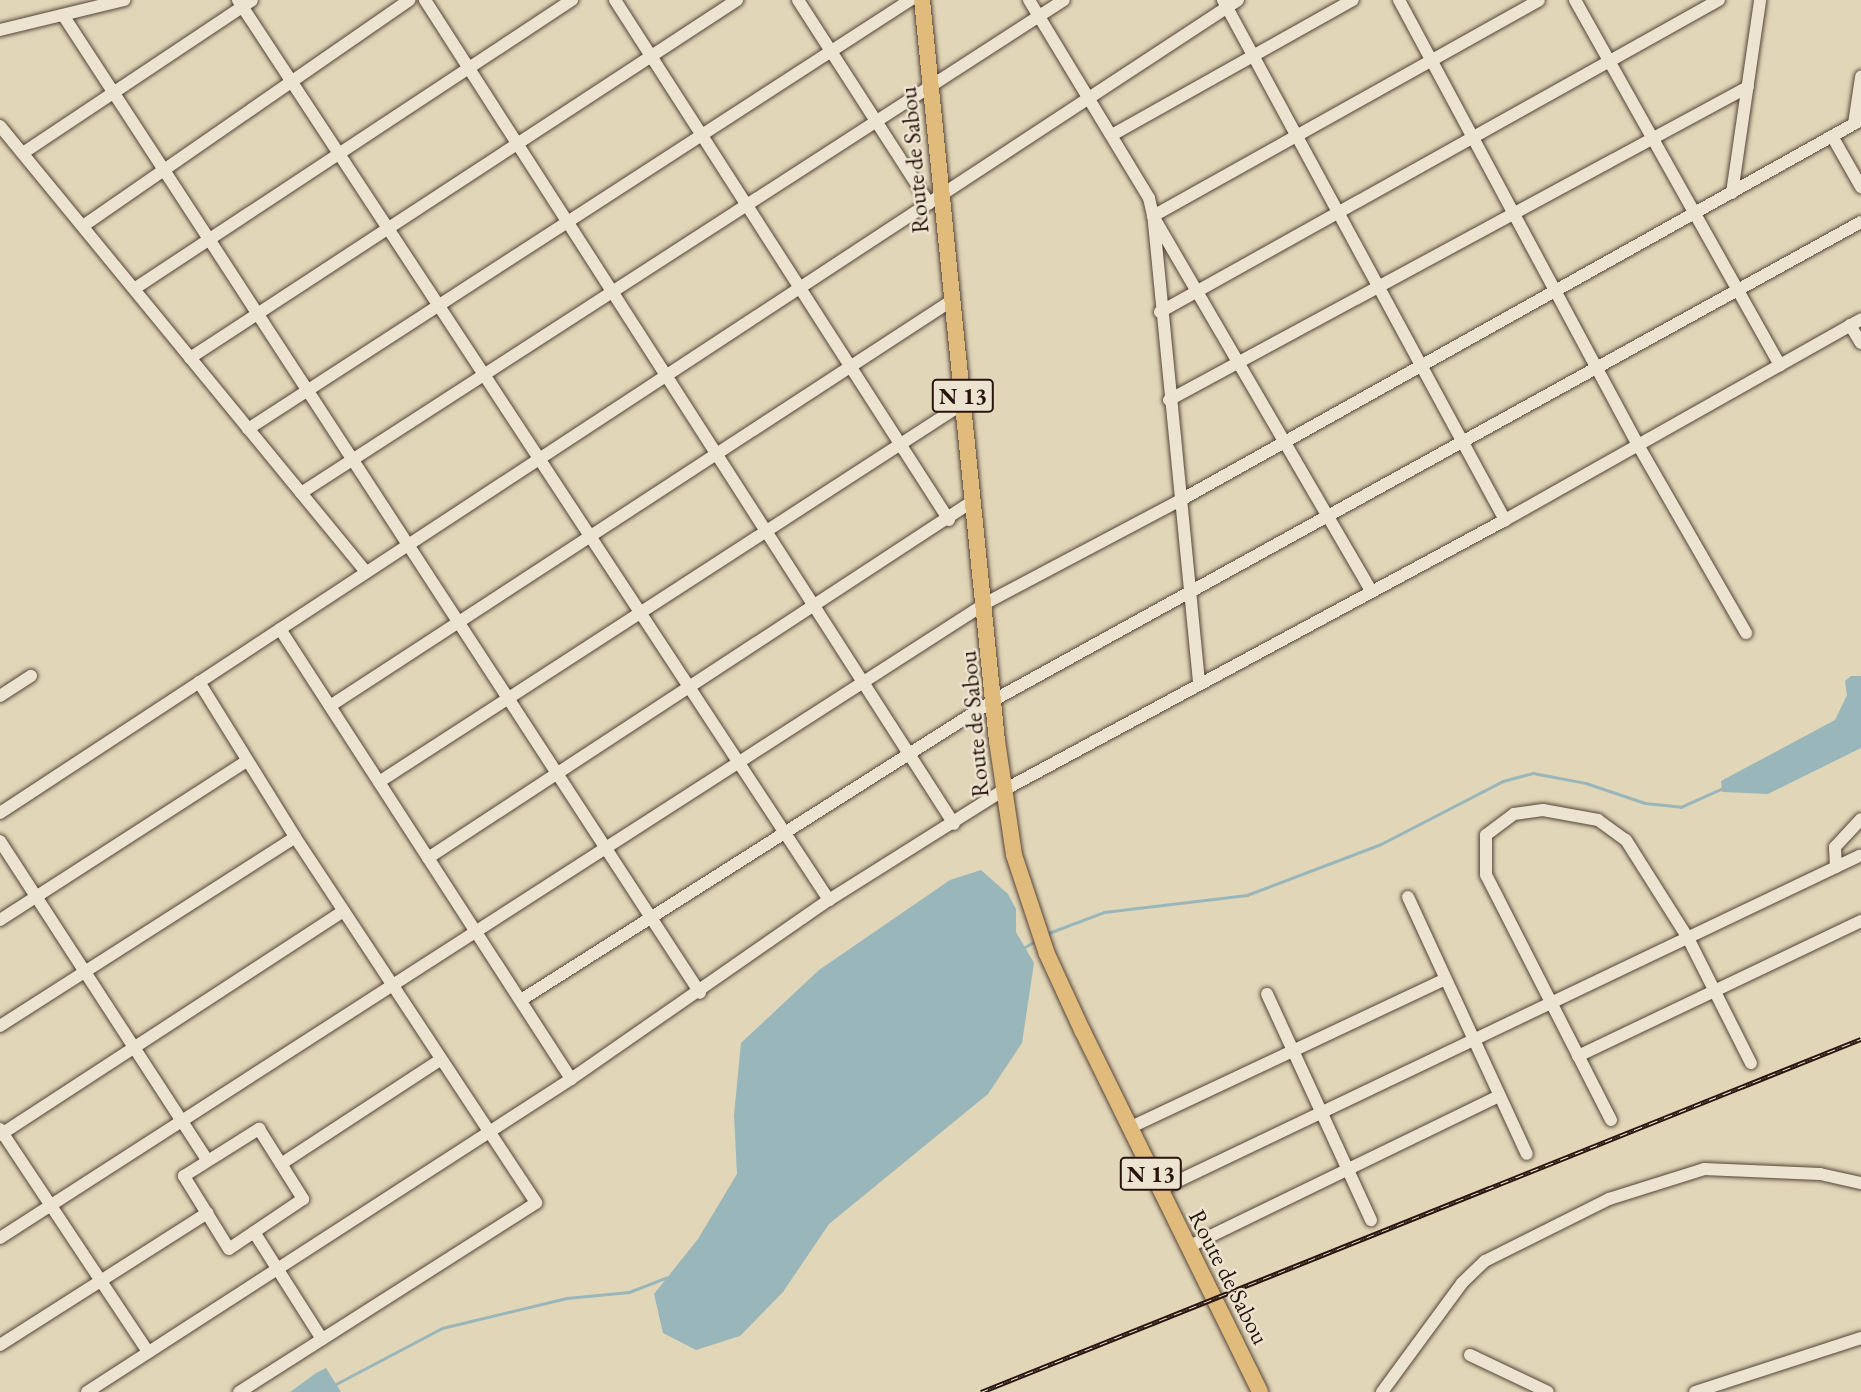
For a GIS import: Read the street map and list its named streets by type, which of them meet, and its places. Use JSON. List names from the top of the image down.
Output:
{
  "streets": {
    "main road": ["Route de Sabou", "N 13"]
  }
}
